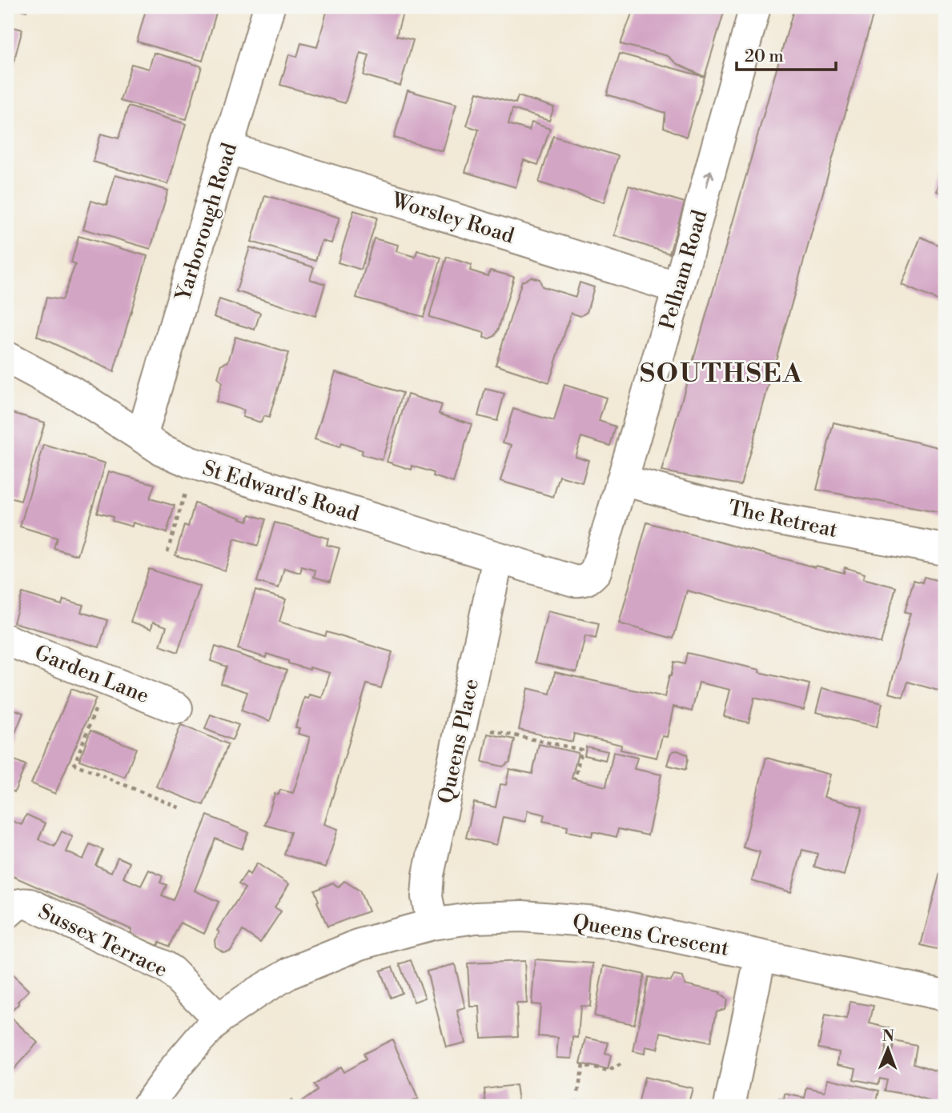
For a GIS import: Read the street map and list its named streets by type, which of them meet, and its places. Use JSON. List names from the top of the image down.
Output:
{
  "streets": {
    "street": [
      "Worsley Road",
      "Yarborough Road",
      "Pelham Road",
      "St Edward's Road",
      "The Retreat",
      "Garden Lane",
      "Queens Place",
      "Queens Crescent",
      "Sussex Terrace"
    ]
  },
  "crossings": [
    ["Worsley Road", "Yarborough Road"],
    ["Worsley Road", "Pelham Road"],
    ["Yarborough Road", "St Edward's Road"],
    ["Pelham Road", "St Edward's Road"],
    ["Pelham Road", "The Retreat"],
    ["St Edward's Road", "Queens Place"],
    ["Queens Place", "Queens Crescent"],
    ["Queens Crescent", "Sussex Terrace"]
  ],
  "one_way": ["Pelham Road"],
  "districts": ["SOUTHSEA"],
  "scale_bar": "20 m",
  "north": "top"
}
